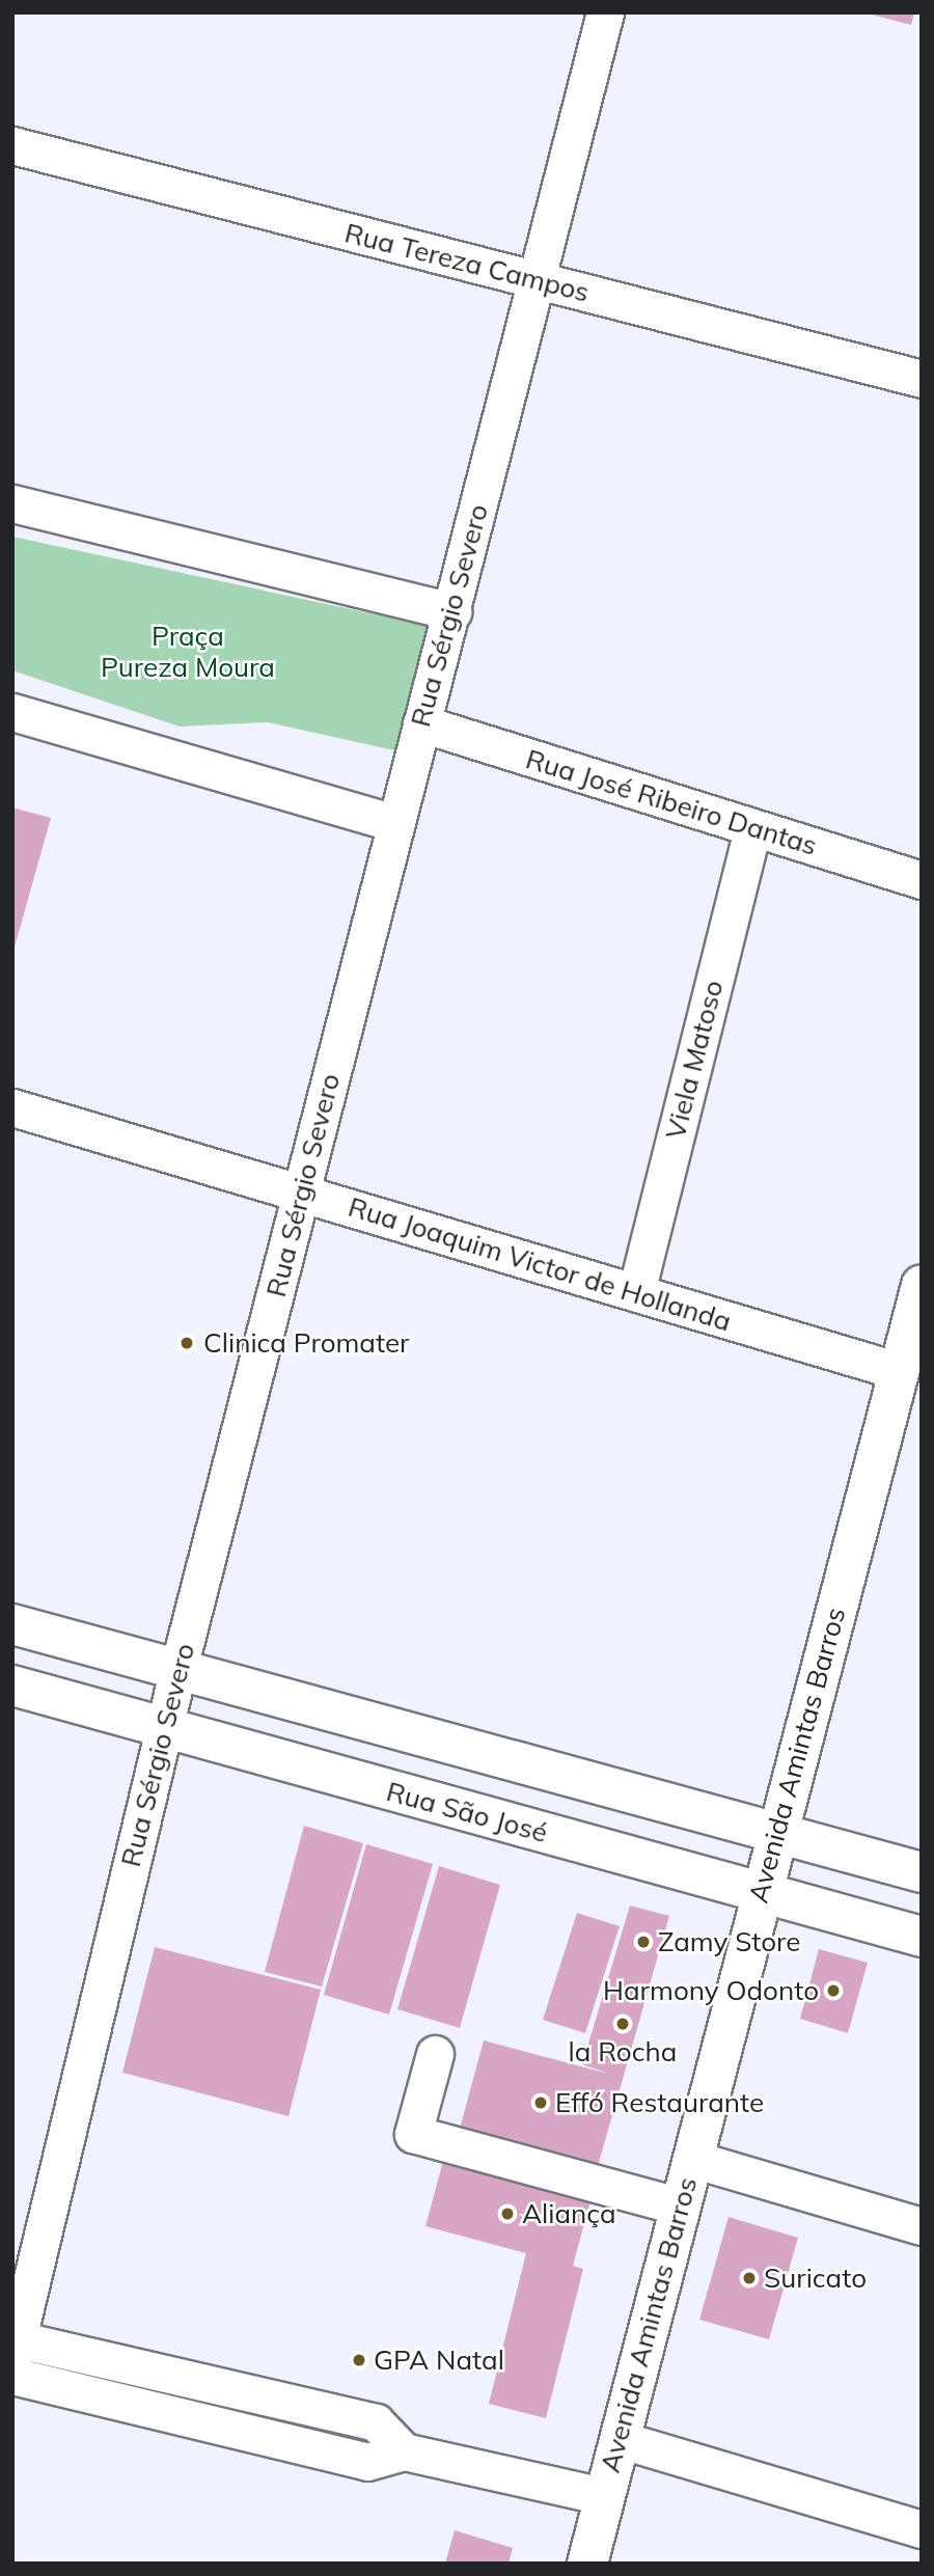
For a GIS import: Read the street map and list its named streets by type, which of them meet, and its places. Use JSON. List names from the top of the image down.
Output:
{
  "streets": {
    "main road": ["Avenida Amintas Barros", "Rua São José"],
    "street": [
      "Rua Tereza Campos",
      "Rua Sérgio Severo",
      "Rua José Ribeiro Dantas",
      "Viela Matoso",
      "Rua Joaquim Victor de Hollanda"
    ]
  },
  "crossings": [
    ["Rua Tereza Campos", "Rua Sérgio Severo"],
    ["Rua Sérgio Severo", "Rua José Ribeiro Dantas"],
    ["Rua Sérgio Severo", "Rua Joaquim Victor de Hollanda"],
    ["Rua Sérgio Severo", "Rua São José"],
    ["Rua José Ribeiro Dantas", "Viela Matoso"],
    ["Viela Matoso", "Rua Joaquim Victor de Hollanda"],
    ["Rua Joaquim Victor de Hollanda", "Avenida Amintas Barros"],
    ["Avenida Amintas Barros", "Rua São José"]
  ],
  "parks": ["Praça Pureza Moura"],
  "places": [
    "Clinica Promater",
    "Zamy Store",
    "Harmony Odonto",
    "la Rocha",
    "Effó Restaurante",
    "Aliança",
    "Suricato",
    "GPA Natal"
  ]
}
